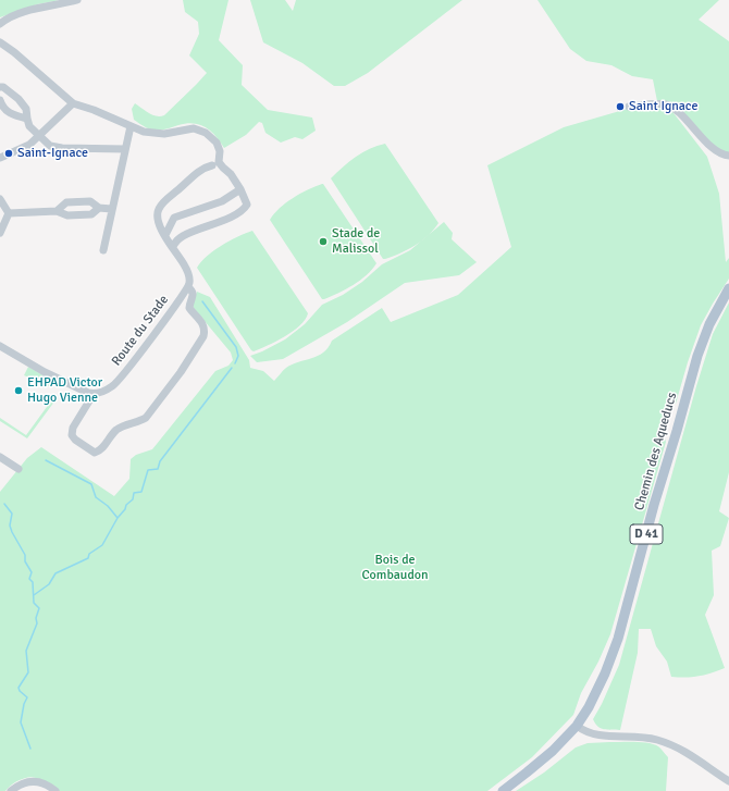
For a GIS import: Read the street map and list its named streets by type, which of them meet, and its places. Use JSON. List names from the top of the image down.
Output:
{
  "streets": {
    "main road": ["Chemin des Aqueducs", "D 41"],
    "street": ["Route du Stade"]
  },
  "parks": ["Bois de Combaudon"],
  "places": [
    "Saint Ignace",
    "Saint-Ignace",
    "Stade de Malissol",
    "EHPAD Victor Hugo Vienne"
  ]
}
